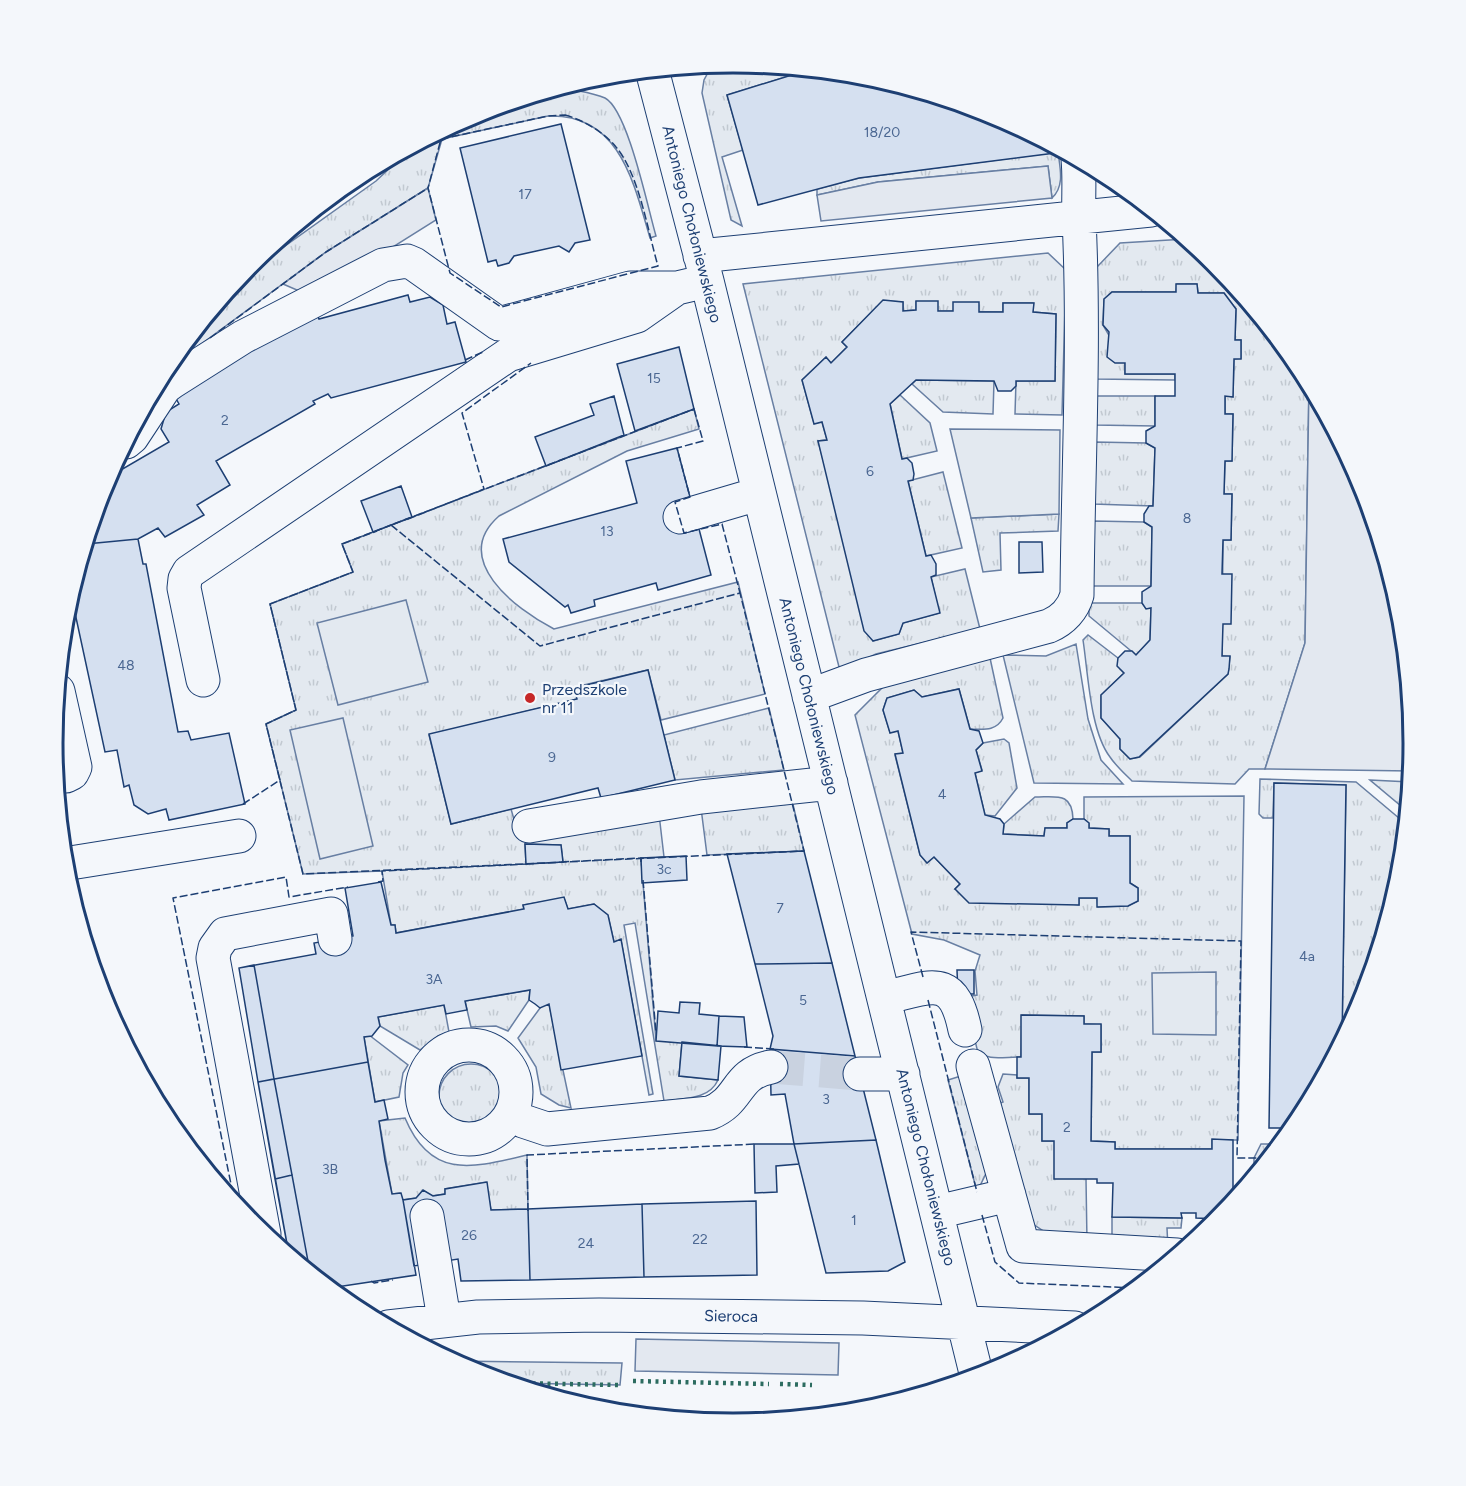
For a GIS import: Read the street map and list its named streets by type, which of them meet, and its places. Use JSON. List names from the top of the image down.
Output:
{
  "streets": {
    "street": ["Antoniego Chołoniewskiego", "Sieroca"]
  },
  "crossings": [
    ["Antoniego Chołoniewskiego", "Sieroca"]
  ],
  "places": ["Przedszkole nr 11"],
  "house_numbers": [
    "18/20",
    "17",
    "15",
    "2",
    "6",
    "8",
    "13",
    "48",
    "9",
    "4",
    "3c",
    "7",
    "4a",
    "3A",
    "5",
    "3",
    "2",
    "3B",
    "1",
    "26",
    "22",
    "24"
  ]
}
